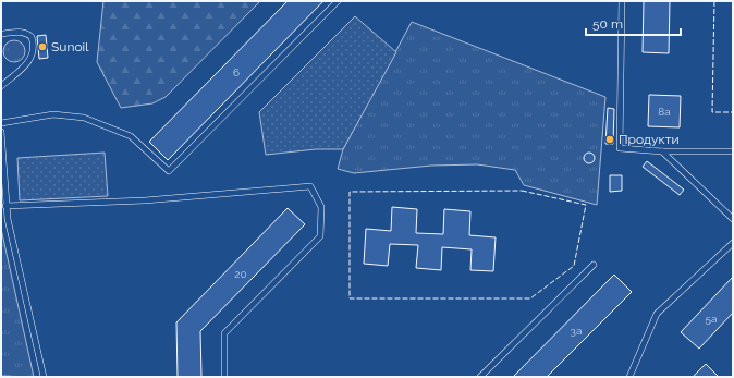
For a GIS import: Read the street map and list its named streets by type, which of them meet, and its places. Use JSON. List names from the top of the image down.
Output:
{
  "places": ["Sunoil", "Продукти"],
  "house_numbers": [
    "6",
    "8а",
    "20",
    "5а",
    "3а"
  ],
  "scale_bar": "50 m"
}
